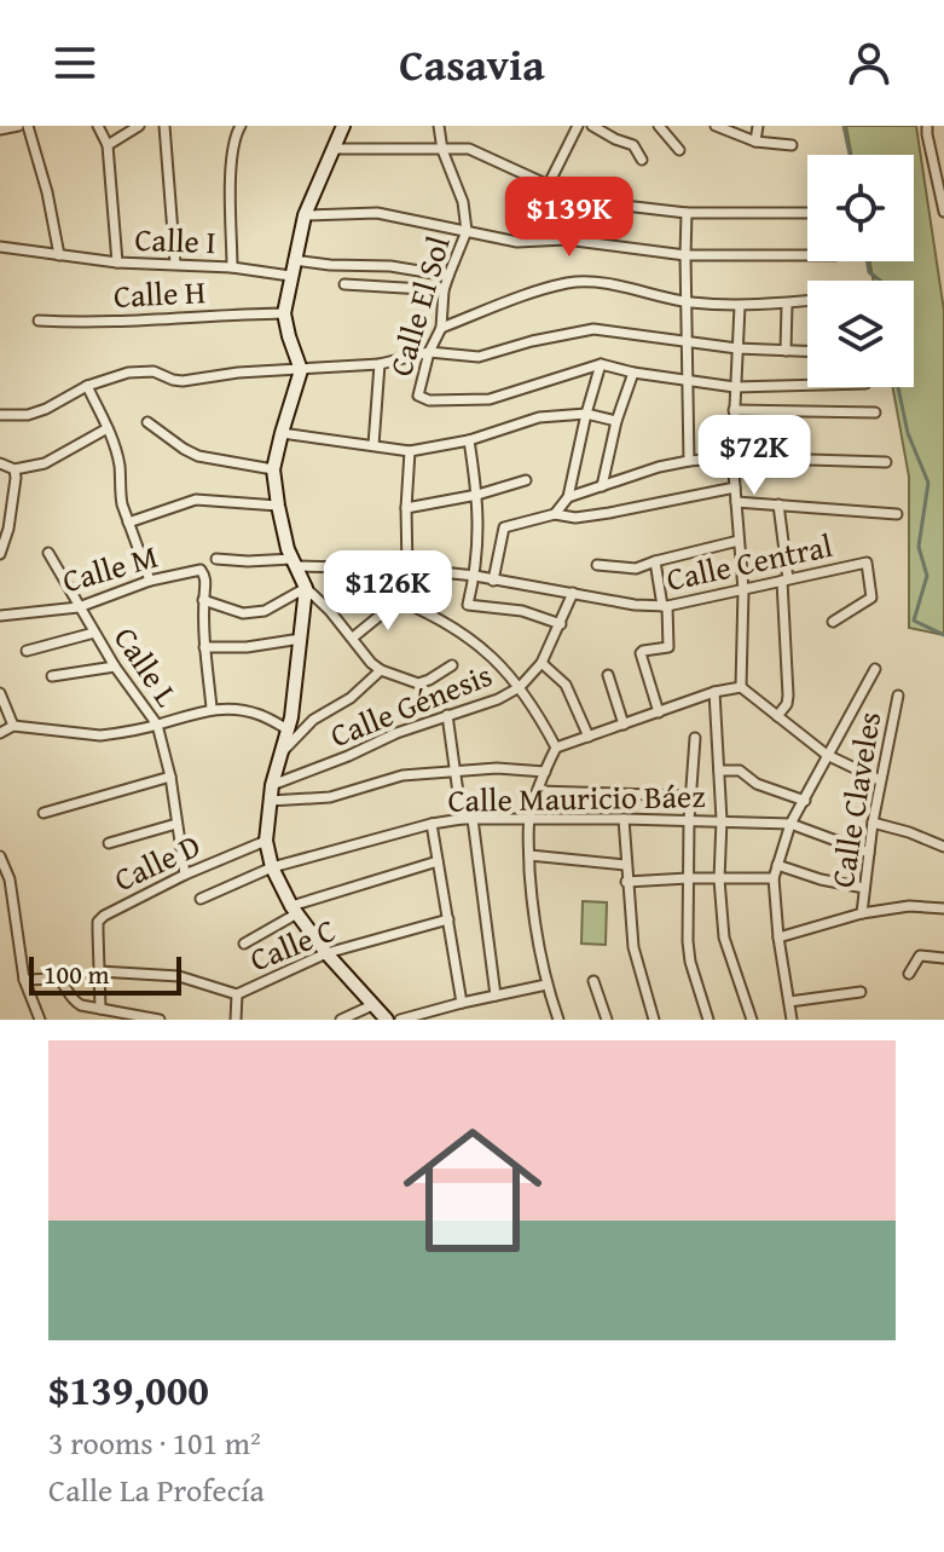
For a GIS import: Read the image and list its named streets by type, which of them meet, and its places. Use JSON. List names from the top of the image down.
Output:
{
  "streets": {
    "street": [
      "Calle I",
      "Calle H",
      "Calle El Sol",
      "Calle Central",
      "Calle M",
      "Calle L",
      "Calle Génesis",
      "Calle Mauricio Báez",
      "Calle Claveles",
      "Calle D",
      "Calle C"
    ]
  },
  "crossings": [
    ["Calle Central", "Calle Génesis"],
    ["Calle M", "Calle L"],
    ["Calle L", "Calle D"],
    ["Calle Mauricio Báez", "Calle Claveles"],
    ["Calle D", "Calle C"]
  ],
  "scale_bar": "100 m",
  "page": {
    "header": "Casavia",
    "price": ["$139K", "$72K", "$126K"],
    "scale": "100 m",
    "list": [
      {
        "name": "$139,000",
        "note": "3 rooms · 101 m² · Calle La Profecía"
      }
    ]
  }
}
